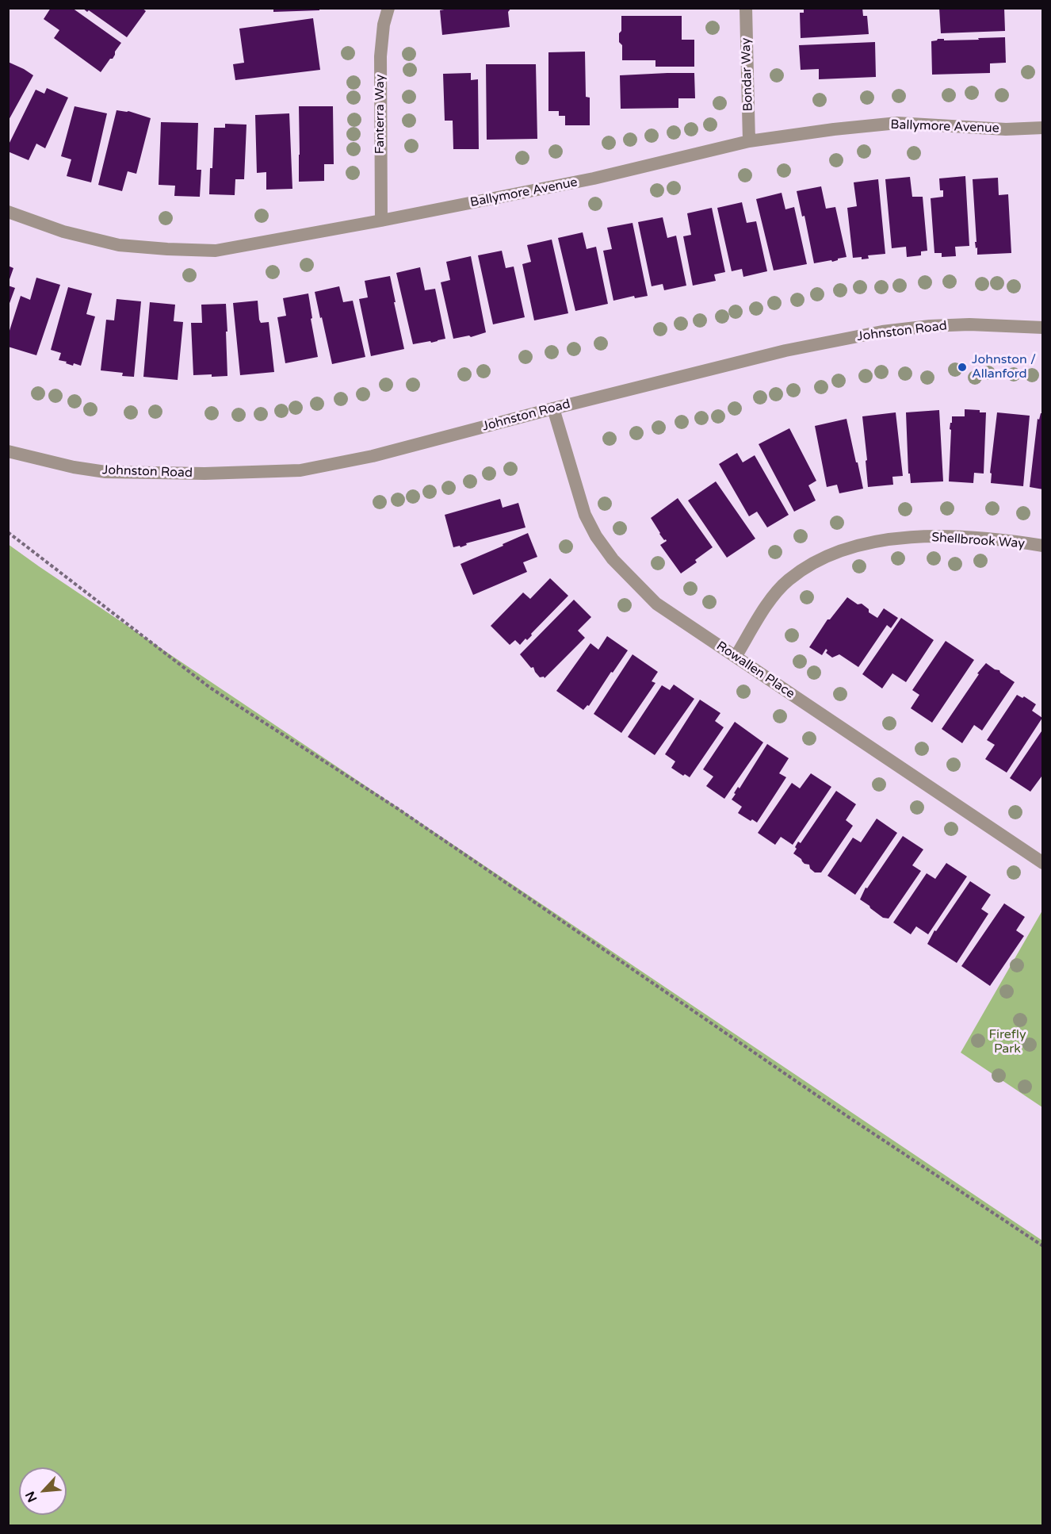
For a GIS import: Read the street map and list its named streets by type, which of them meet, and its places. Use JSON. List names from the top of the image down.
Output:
{
  "streets": {
    "street": [
      "Bondar Way",
      "Fanterra Way",
      "Ballymore Avenue",
      "Johnston Road",
      "Shellbrook Way",
      "Rowallen Place"
    ]
  },
  "crossings": [
    ["Bondar Way", "Ballymore Avenue"],
    ["Fanterra Way", "Ballymore Avenue"],
    ["Johnston Road", "Rowallen Place"],
    ["Shellbrook Way", "Rowallen Place"]
  ],
  "parks": ["Firefly Park"],
  "places": ["Johnston / Allanford"],
  "north": "bottom left"
}
